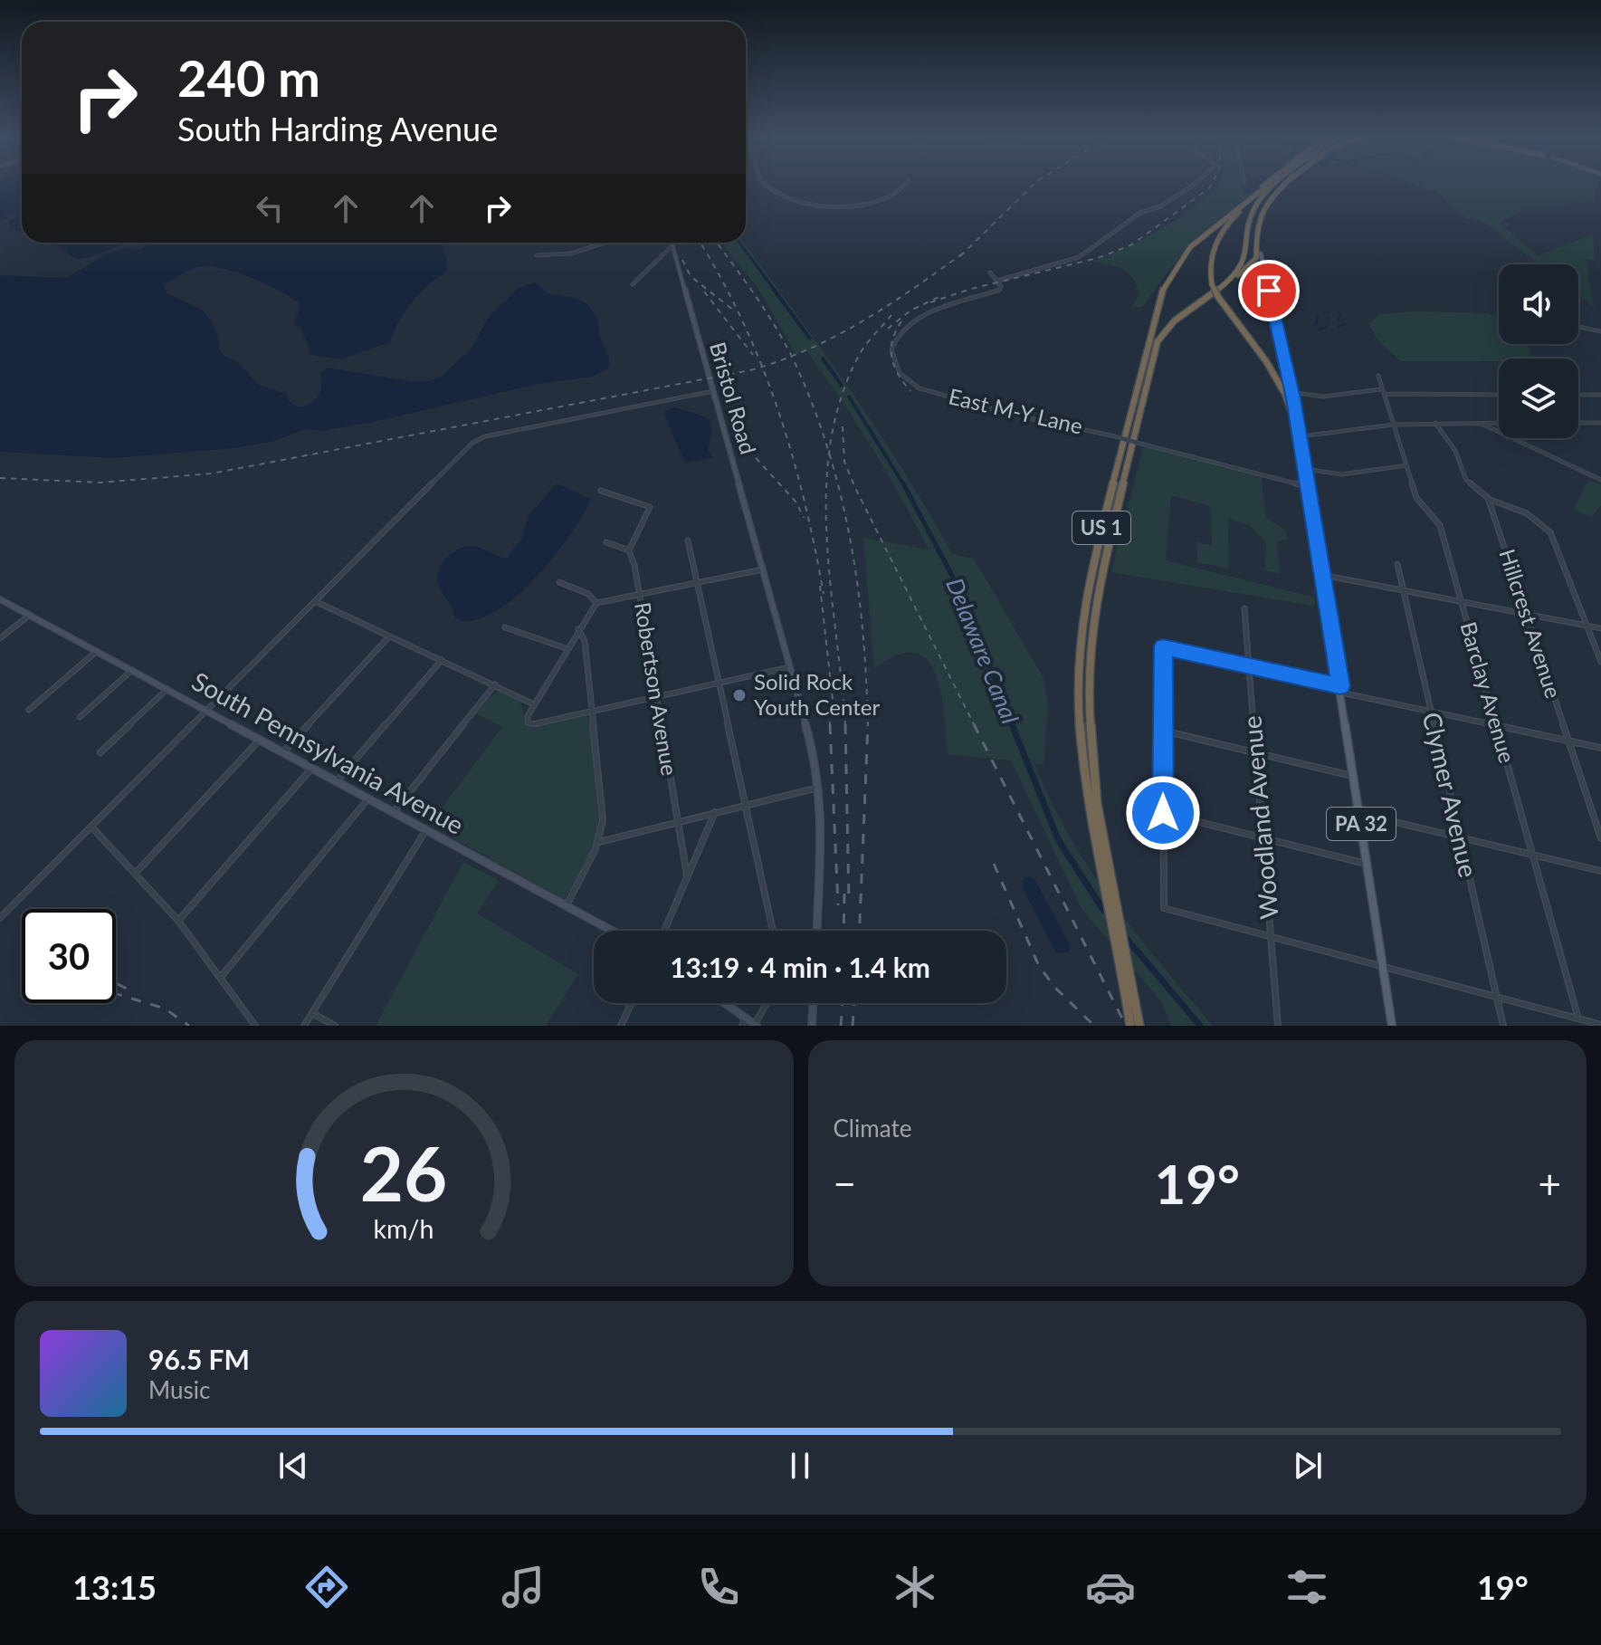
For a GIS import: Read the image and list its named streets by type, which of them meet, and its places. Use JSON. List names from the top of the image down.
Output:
{
  "streets": {
    "highway": ["US 1"],
    "main road": ["Bristol Road", "South Pennsylvania Avenue", "PA 32"],
    "street": [
      "East M-Y Lane",
      "Hillcrest Avenue",
      "Robertson Avenue",
      "Barclay Avenue",
      "Clymer Avenue",
      "Woodland Avenue"
    ]
  },
  "crossings": [
    ["East M-Y Lane", "PA 32"]
  ],
  "water": ["Delaware Canal"],
  "places": ["Solid Rock Youth Center"],
  "page": {
    "turn": ["240 m", "South Harding Avenue"],
    "limit": "30",
    "trip": "13:19 · 4 min · 1.4 km",
    "tile": "Climate",
    "heat": ["−", "19°", "+"],
    "song": ["96.5 FM", "Music"],
    "tabs": ["13:15", "19°"],
    "gauge": ["26", "km/h"]
  }
}
